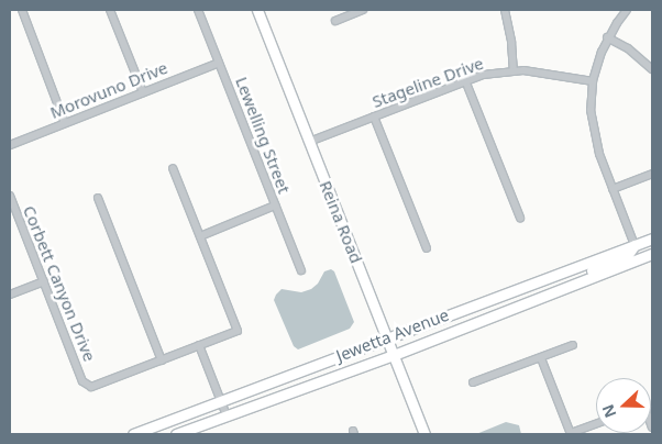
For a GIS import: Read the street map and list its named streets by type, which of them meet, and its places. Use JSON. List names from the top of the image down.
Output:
{
  "streets": {
    "street": [
      "Stageline Drive",
      "Morovuno Drive",
      "Lewelling Street",
      "Reina Road",
      "Corbett Canyon Drive",
      "Jewetta Avenue"
    ]
  },
  "crossings": [
    ["Stageline Drive", "Reina Road"],
    ["Morovuno Drive", "Lewelling Street"],
    ["Reina Road", "Jewetta Avenue"]
  ],
  "north": "left"
}
